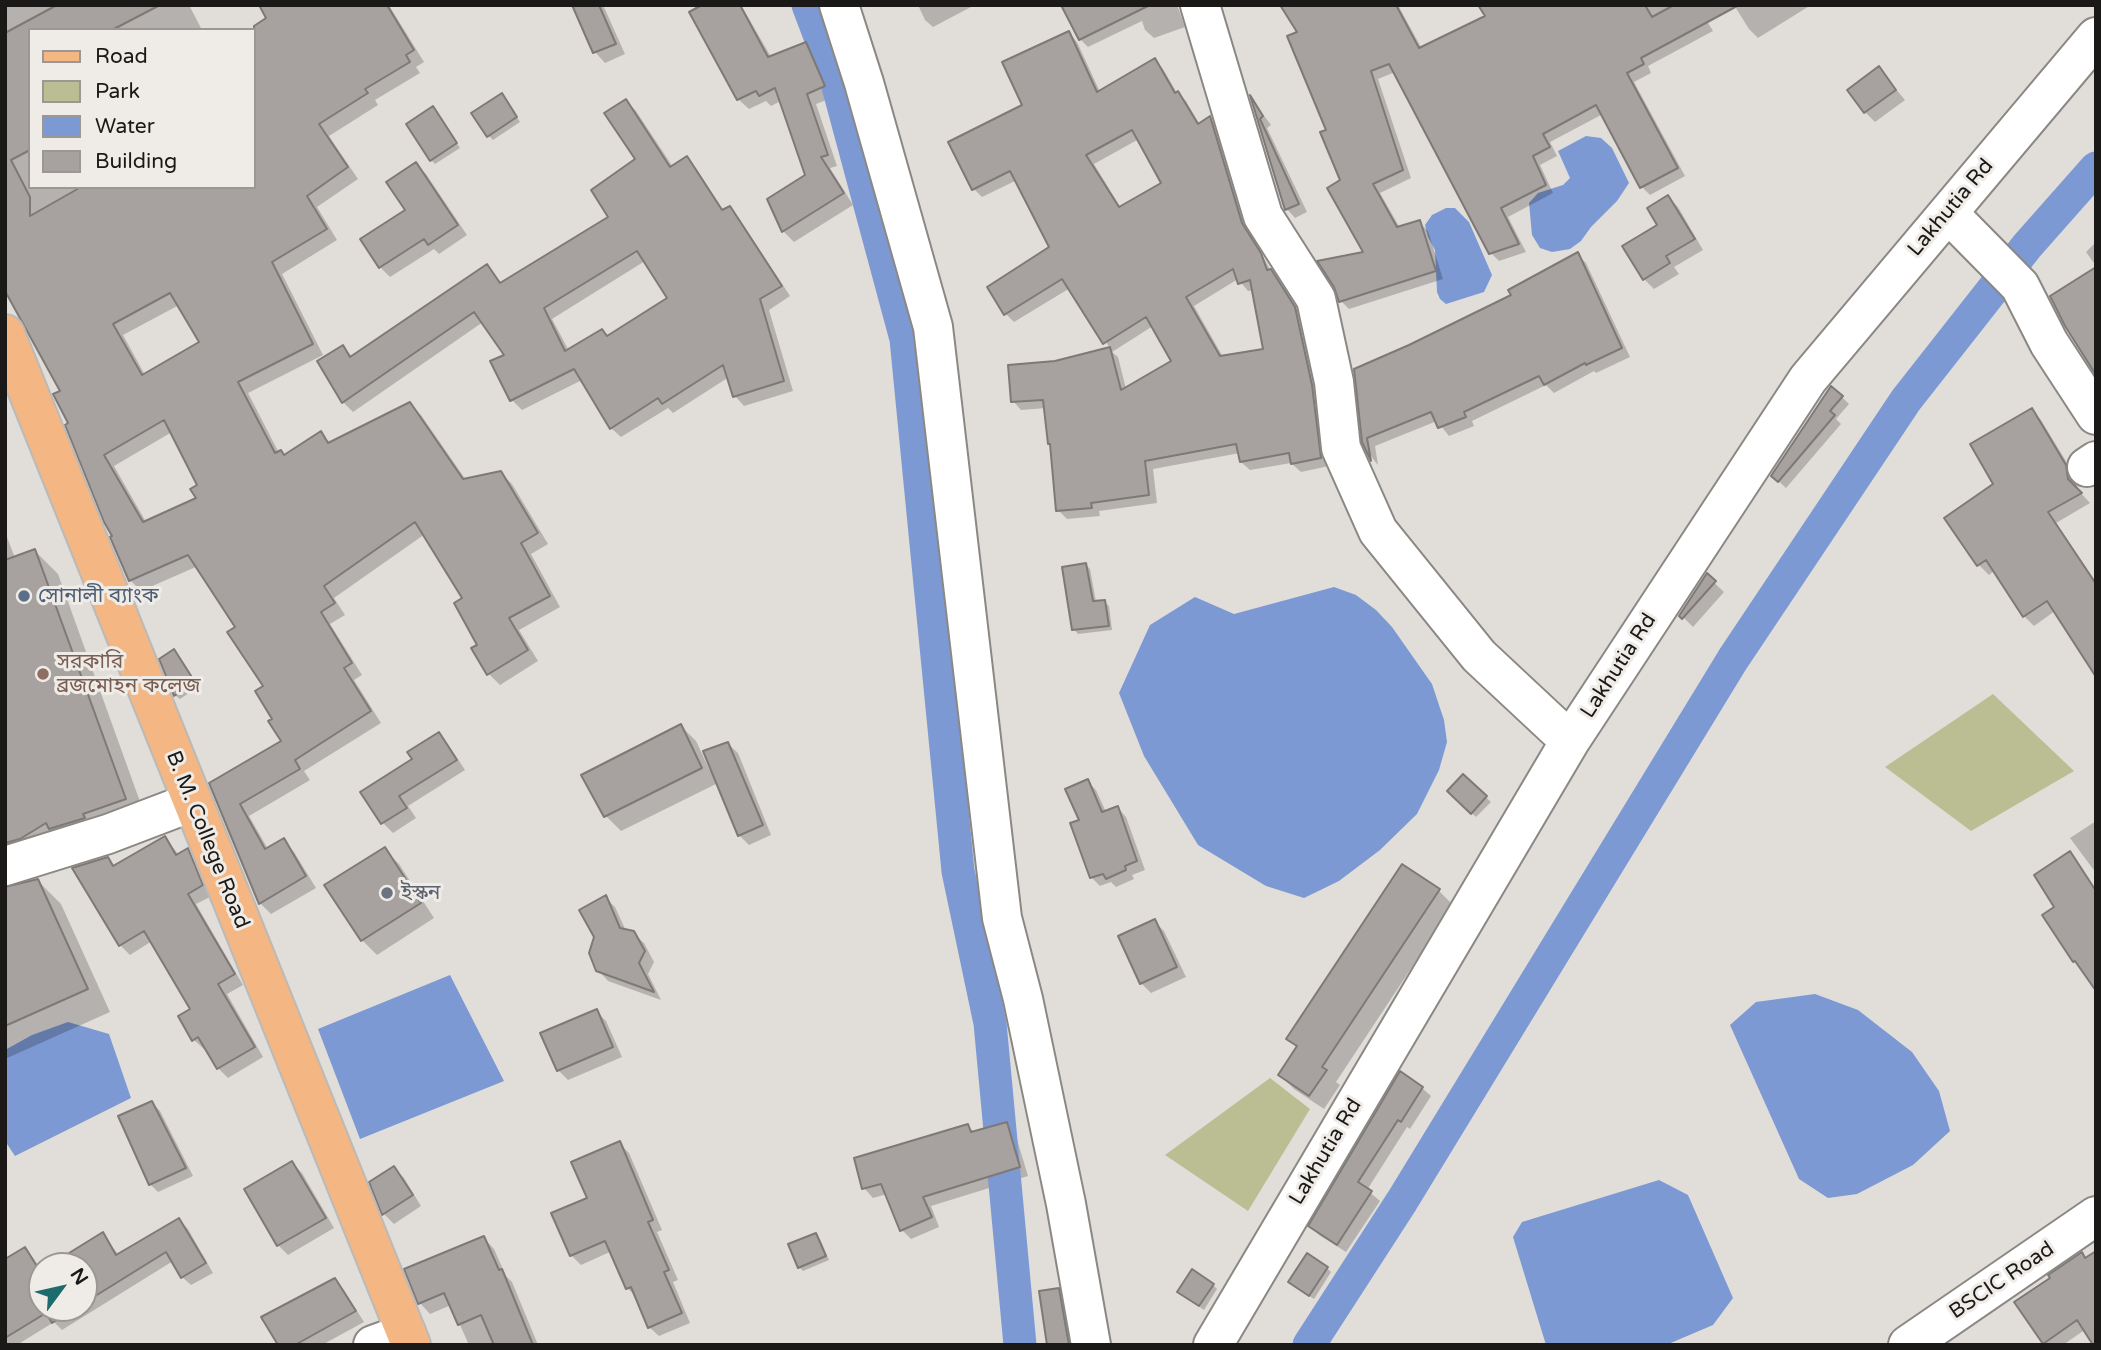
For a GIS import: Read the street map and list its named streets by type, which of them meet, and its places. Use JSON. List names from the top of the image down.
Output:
{
  "streets": {
    "main road": ["B. M. College Road"],
    "street": ["Lakhutia Rd", "BSCIC Road"]
  },
  "places": ["সোনালী ব্যাংক", "সরকারি ব্রজমোহন কলেজ", "ইস্কন"],
  "legend": [
    "Road",
    "Park",
    "Water",
    "Building"
  ],
  "north": "top right"
}
